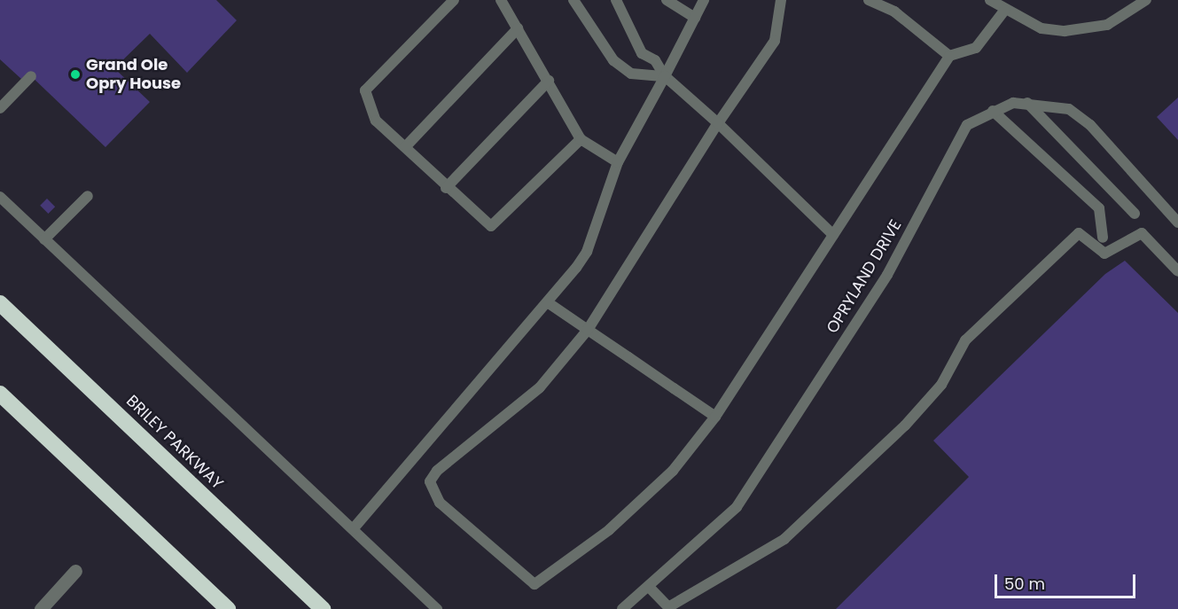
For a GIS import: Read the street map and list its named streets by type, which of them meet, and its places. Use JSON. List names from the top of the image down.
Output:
{
  "streets": {
    "highway": ["BRILEY PARKWAY"],
    "lane": ["OPRYLAND DRIVE"]
  },
  "places": ["Grand Ole Opry House"],
  "scale_bar": "50 m"
}
